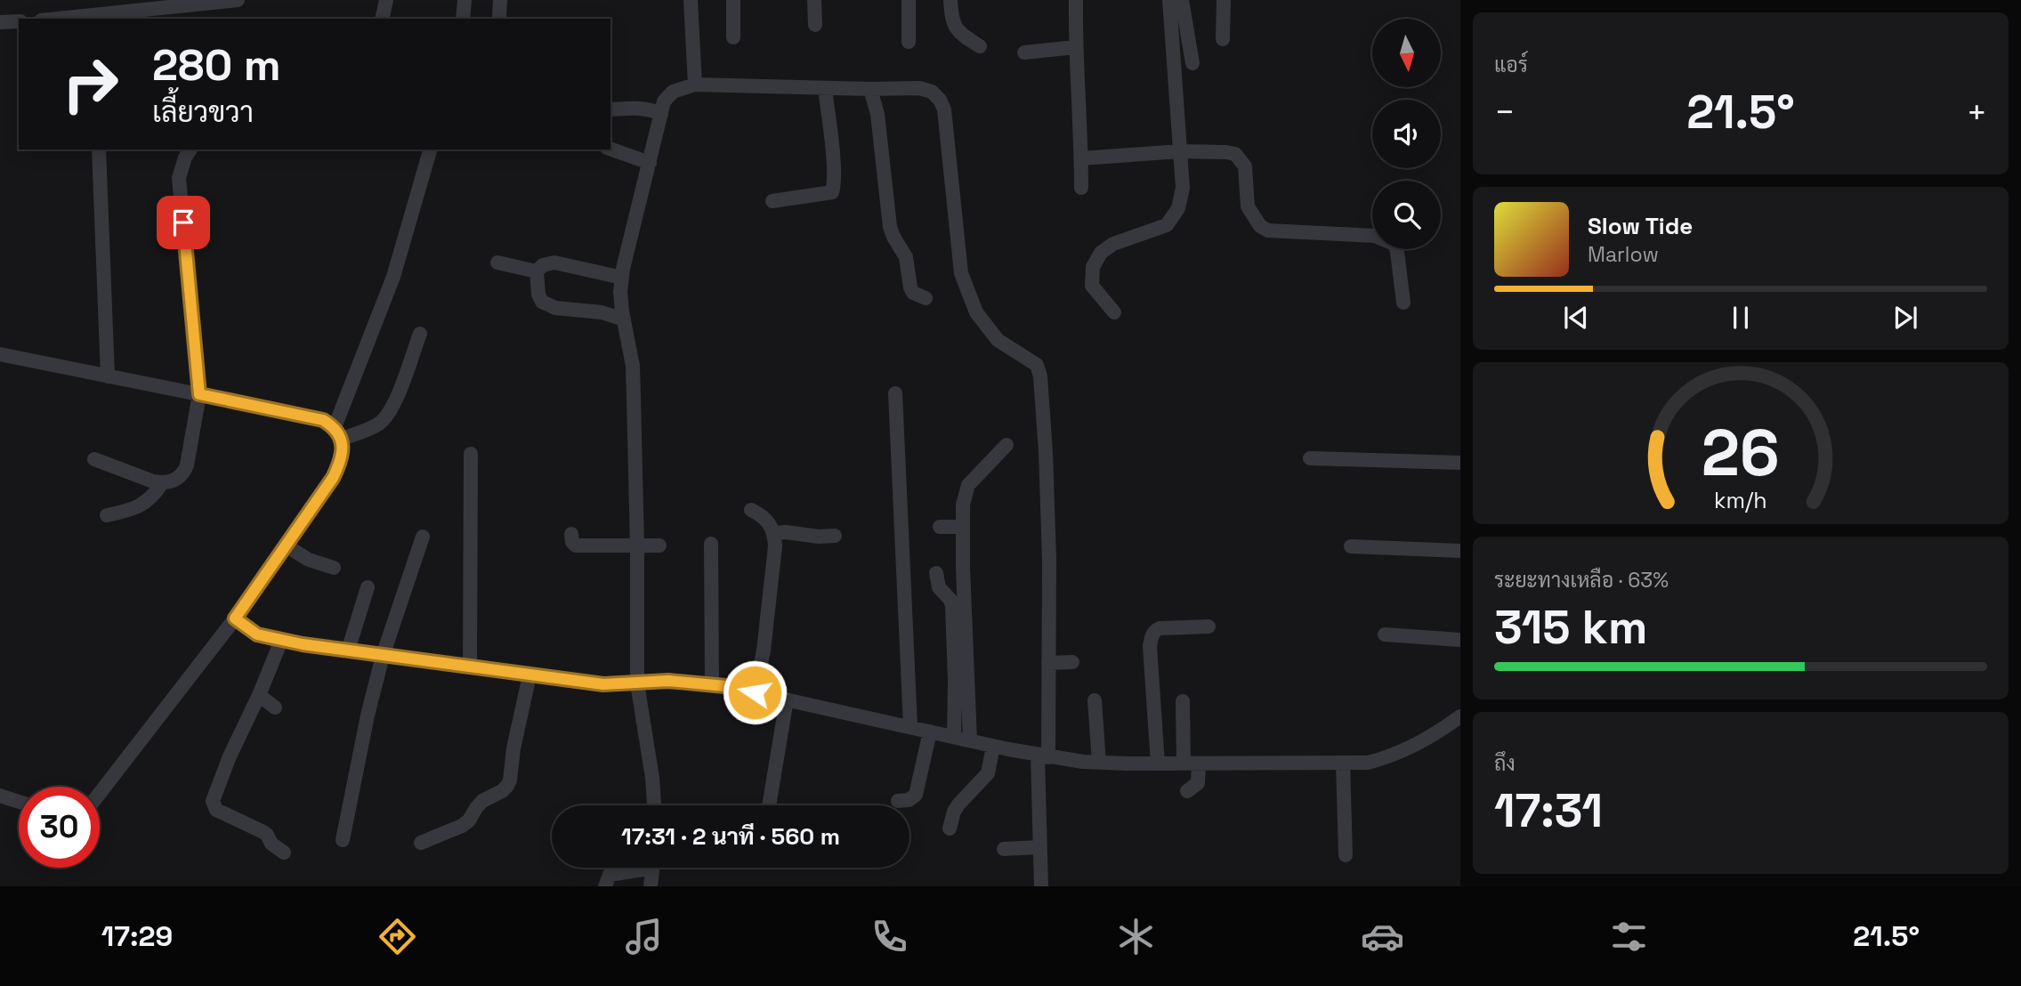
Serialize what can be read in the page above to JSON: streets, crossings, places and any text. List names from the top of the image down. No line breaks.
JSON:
{"north":"bottom","page":{"tile":["แอร์",["ระยะทางเหลือ · 63%","315 km"],["ถึง","17:31"]],"turn":["280 m","เลี้ยวขวา"],"heat":["−","21.5°","+"],"song":["Slow Tide","Marlow"],"limit":"30","trip":"17:31 · 2 นาที · 560 m","tabs":["17:29","21.5°"],"gauge":["26","km/h"]}}
